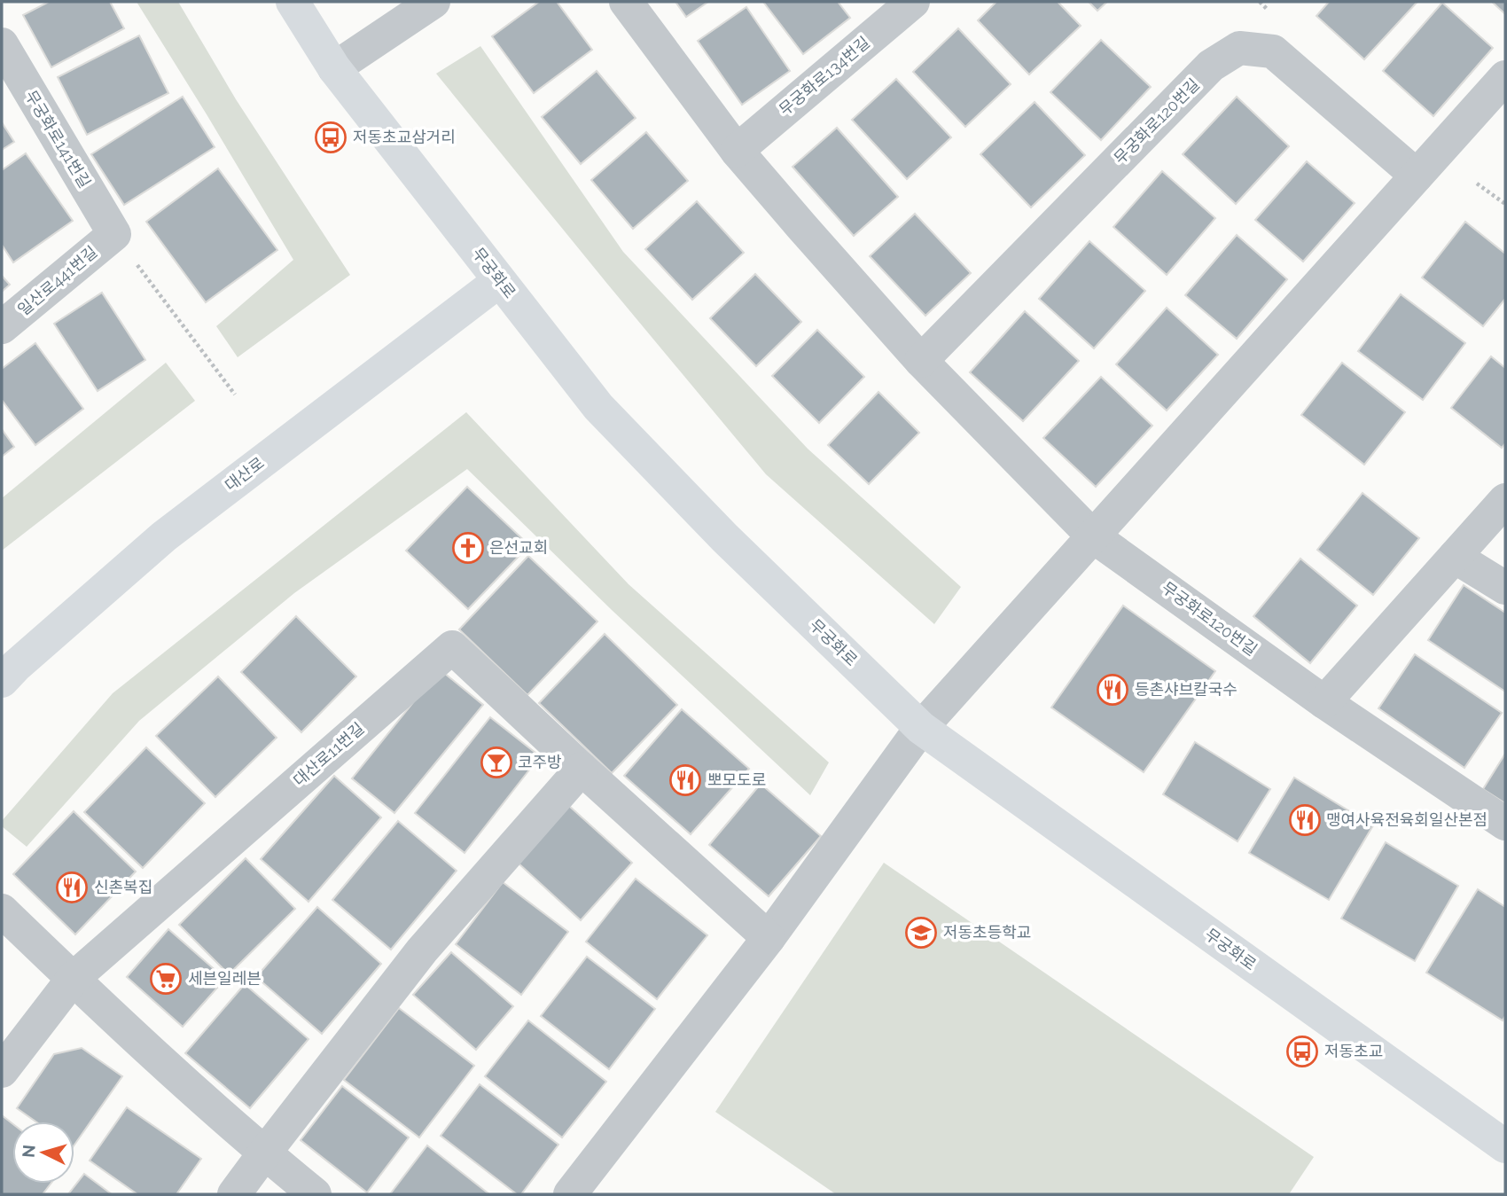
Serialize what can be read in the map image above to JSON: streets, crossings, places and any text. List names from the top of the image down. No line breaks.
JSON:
{"streets":{"main road":["무궁화로","대산로"],"street":["무궁화로134번길","무궁화로120번길","무궁화로141번길","일산로441번길","대산로11번길"]},"crossings":[["무궁화로134번길","무궁화로120번길"],["무궁화로141번길","일산로441번길"],["무궁화로","대산로"]],"places":{"bus stop":["저동초교삼거리","저동초교"],"church":["은선교회"],"restaurant":["등촌샤브칼국수","뽀모도로","맹여사육전육회일산본점","신촌복집"],"bar":["코주방"],"school or university":["저동초등학교"],"supermarket":["세븐일레븐"]},"north":"left"}
